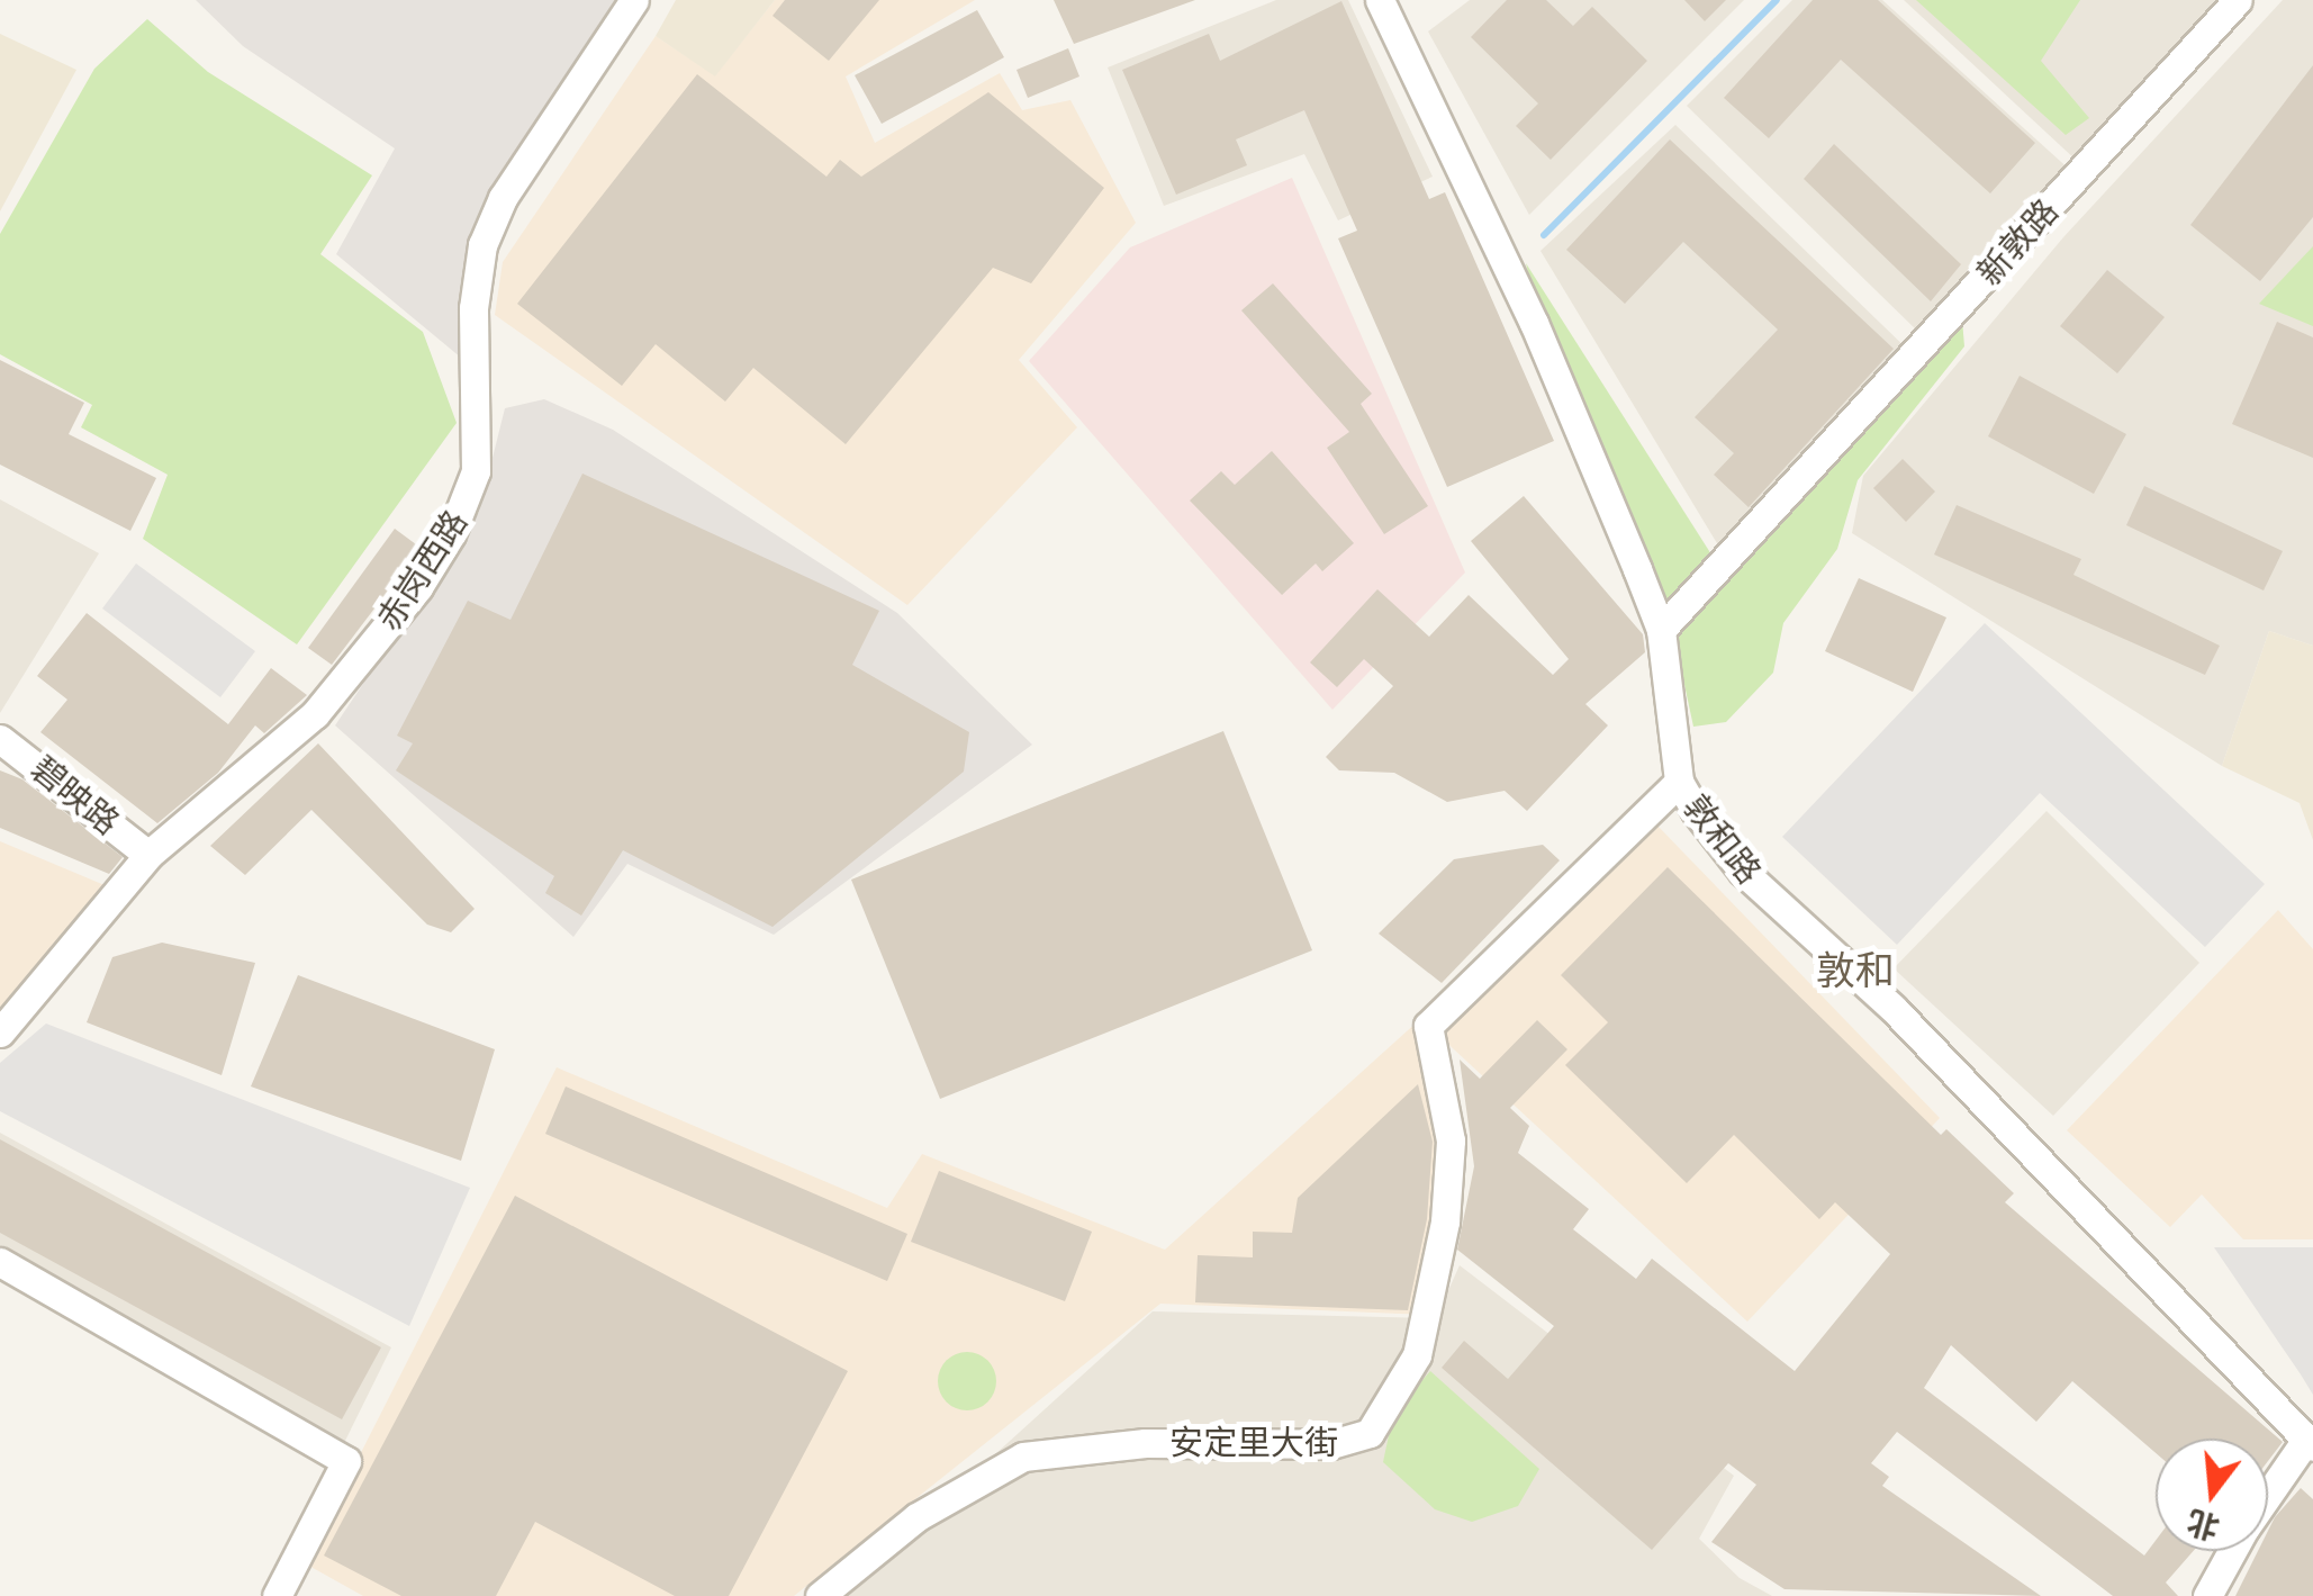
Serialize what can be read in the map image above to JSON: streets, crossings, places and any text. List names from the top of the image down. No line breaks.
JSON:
{"streets":{"street":["新敦路","赤岗西路","碧映路","敦和路","安定里大街"]},"crossings":[["新敦路","敦和路"],["赤岗西路","碧映路"],["敦和路","安定里大街"]],"districts":["敦和"],"north":"bottom"}
